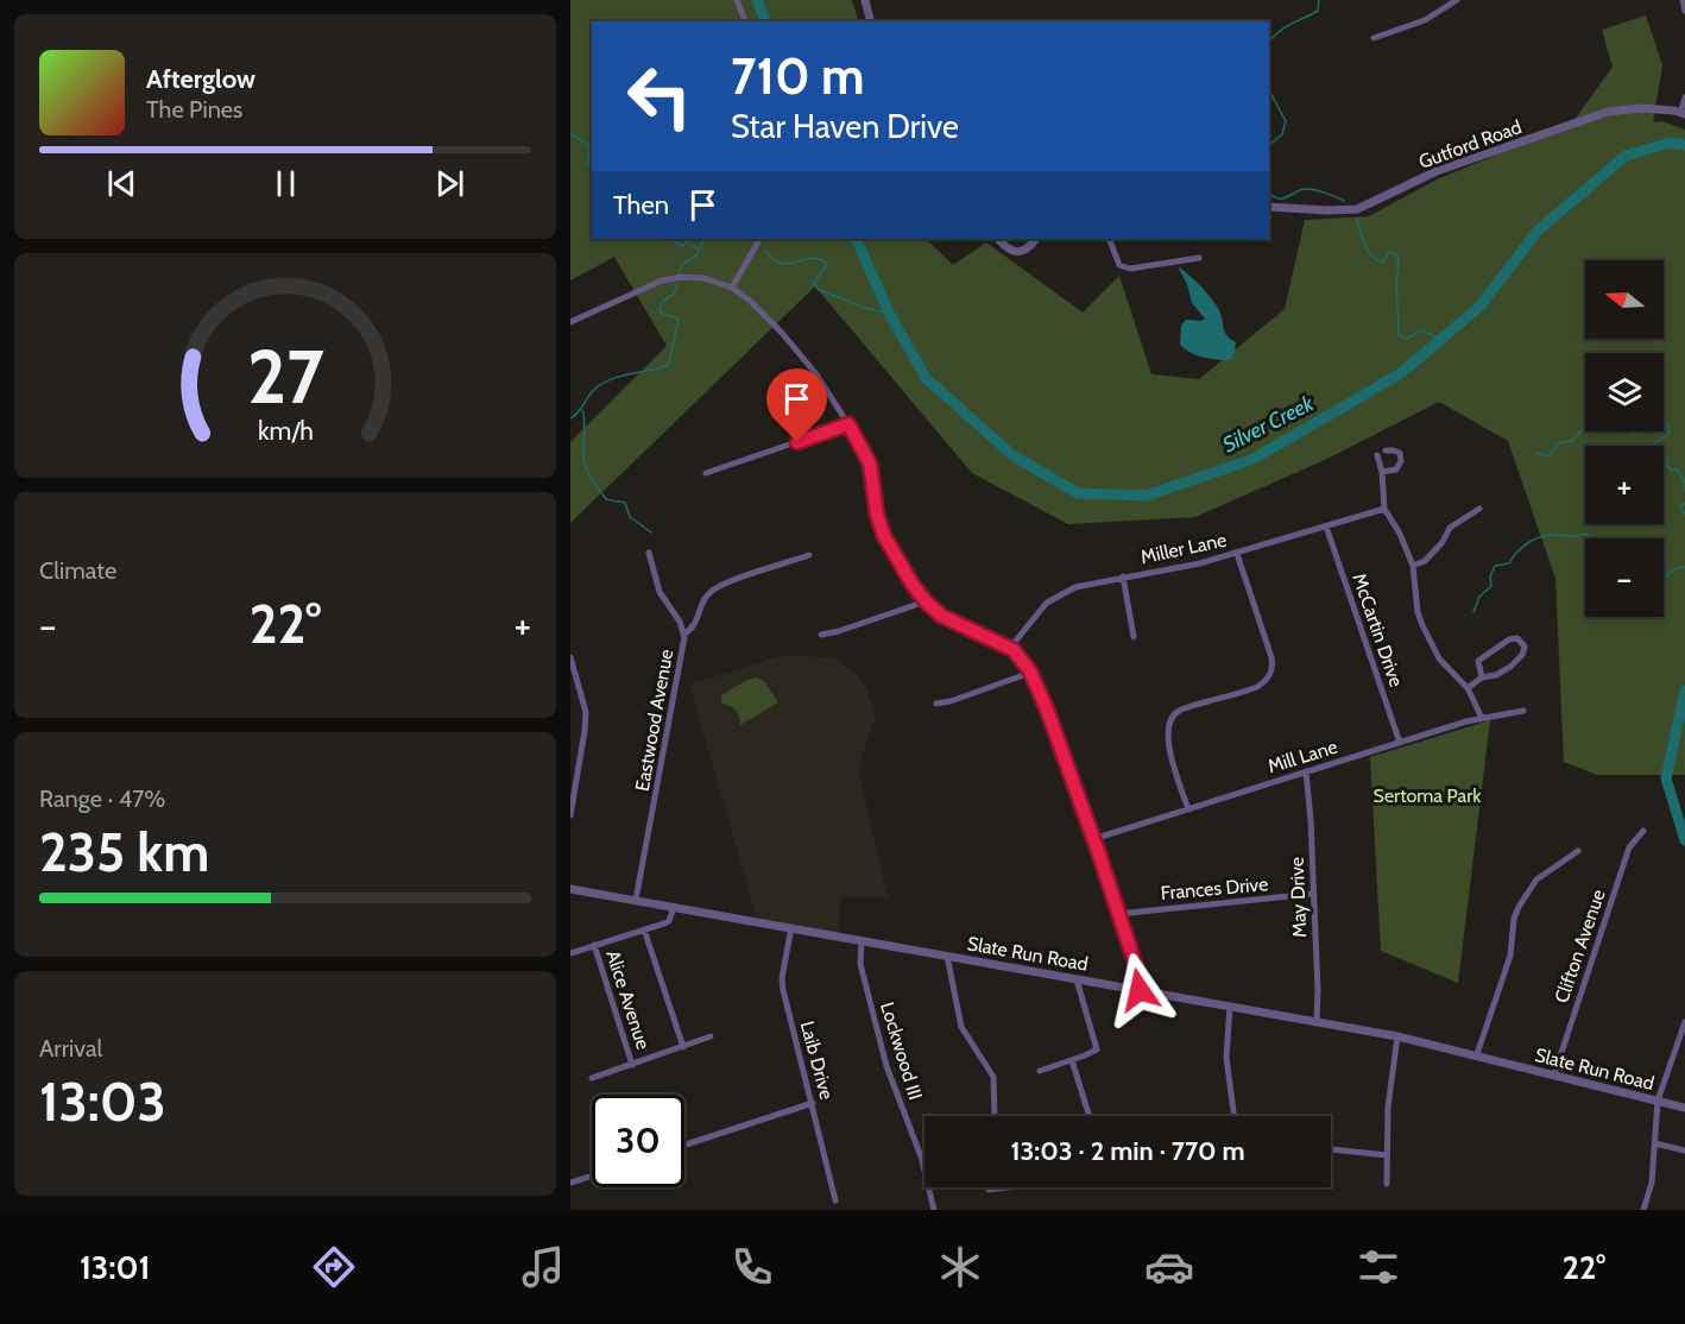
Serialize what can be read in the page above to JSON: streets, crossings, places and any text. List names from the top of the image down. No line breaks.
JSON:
{"streets":{"street":["Gutford Road","Miller Lane","McCartin Drive","Eastwood Avenue","Mill Lane","Frances Drive","May Drive","Clifton Avenue","Slate Run Road","Alice Avenue","Lockwood III","Laib Drive"]},"crossings":[["Miller Lane","McCartin Drive"],["McCartin Drive","Mill Lane"],["Eastwood Avenue","Slate Run Road"],["Mill Lane","May Drive"],["Frances Drive","May Drive"],["May Drive","Slate Run Road"],["Clifton Avenue","Slate Run Road"],["Slate Run Road","Lockwood III"],["Slate Run Road","Laib Drive"]],"water":["Silver Creek"],"parks":["Sertoma Park"],"north":"left","page":{"turn":["710 m","Star Haven Drive"],"song":["Afterglow","The Pines"],"then":"Then","map_buttons":["+","−"],"tile":["Climate",["Range · 47%","235 km"],["Arrival","13:03"]],"heat":["−","22°","+"],"limit":"30","trip":"13:03 · 2 min · 770 m","tabs":["13:01","22°"],"gauge":["27","km/h"]}}
